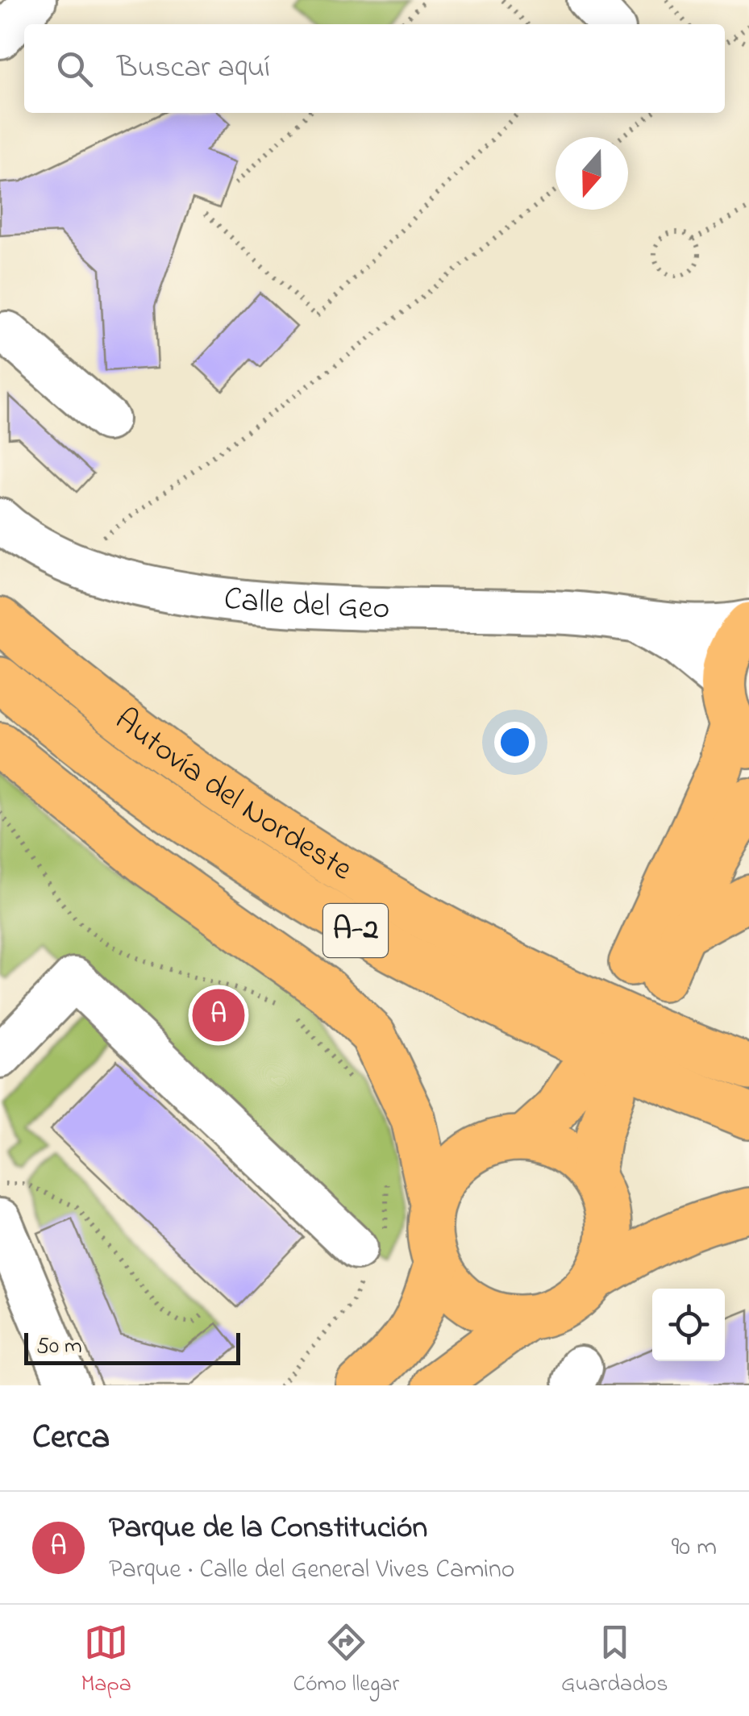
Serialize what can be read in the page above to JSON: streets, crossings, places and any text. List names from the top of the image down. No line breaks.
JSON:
{"streets":{"main road":["Autovía del Nordeste","A-2"],"street":["Calle del Geo"]},"scale_bar":"50 m","north":"bottom","page":{"search":"Buscar aquí","pins":"A","scale":"50 m","heading":"Cerca","list":[{"mark":"A","name":"Parque de la Constitución","note":"Parque · Calle del General Vives Camino","value":"90 m"}],"nav":["Mapa","Cómo llegar","Guardados"]}}
